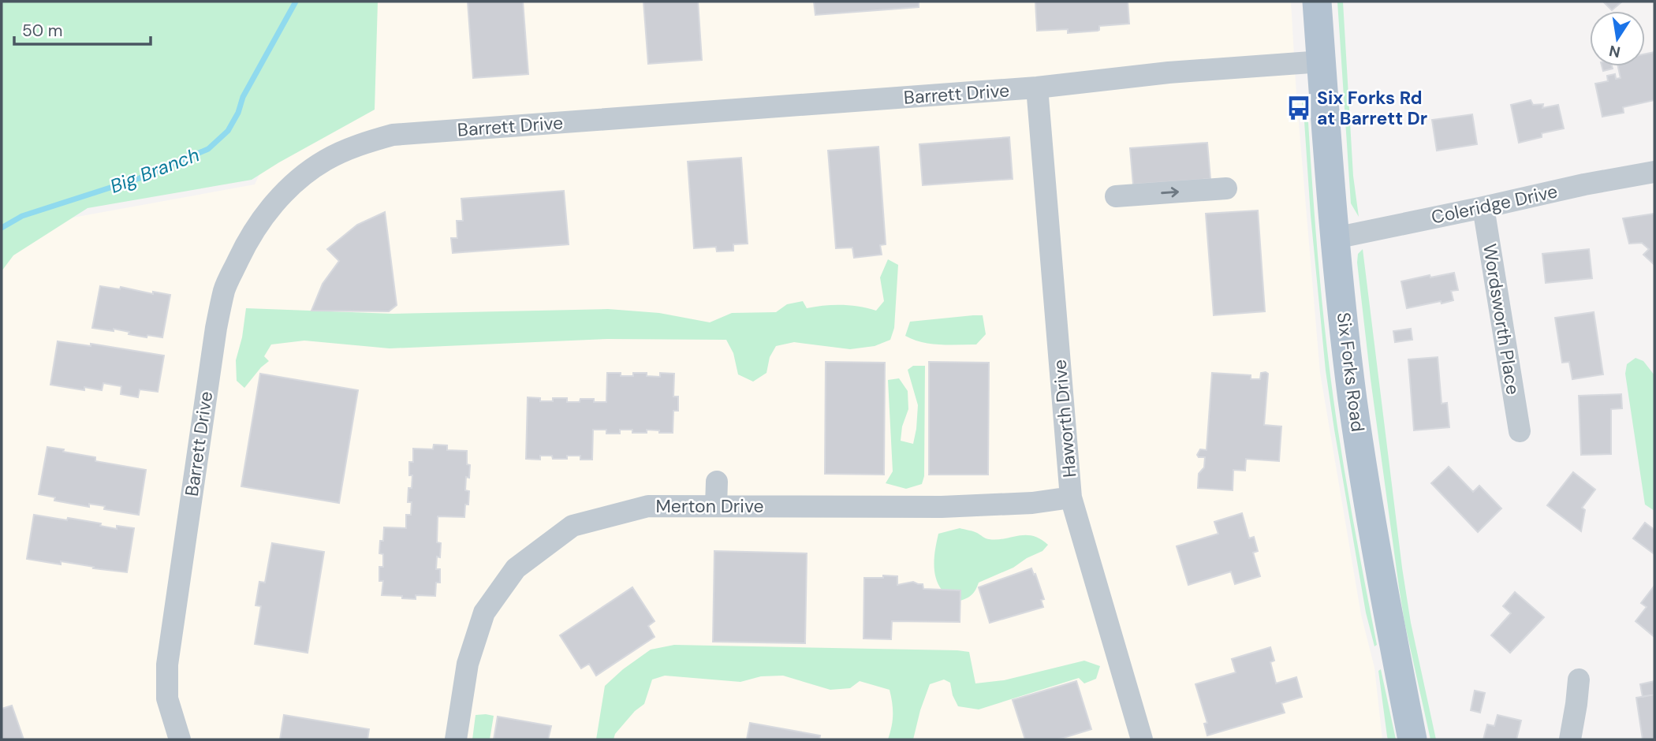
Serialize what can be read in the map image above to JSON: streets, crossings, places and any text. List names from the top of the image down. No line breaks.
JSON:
{"streets":{"main road":["Six Forks Road"],"street":["Barrett Drive","Coleridge Drive","Wordsworth Place","Haworth Drive","Merton Drive"]},"crossings":[["Barrett Drive","Six Forks Road"],["Barrett Drive","Haworth Drive"],["Coleridge Drive","Wordsworth Place"],["Coleridge Drive","Six Forks Road"],["Haworth Drive","Merton Drive"]],"water":["Big Branch"],"places":{"bus stop":["Six Forks Rd at Barrett Dr"]},"scale_bar":"50 m","north":"bottom"}
